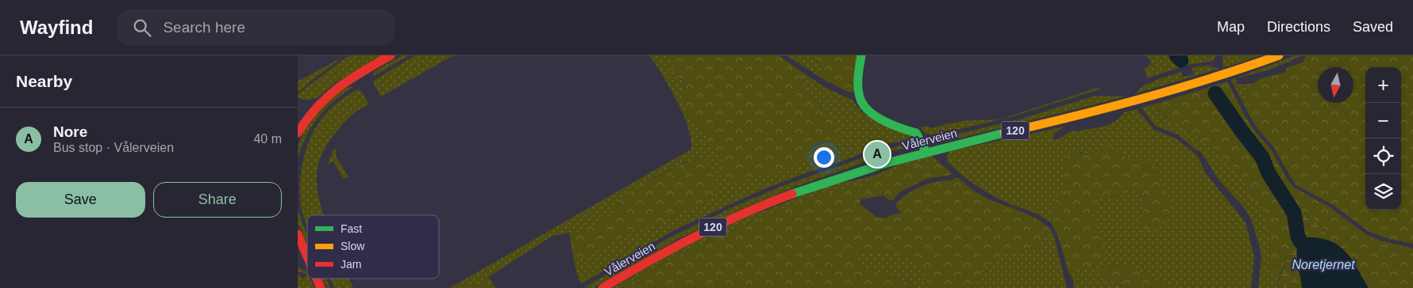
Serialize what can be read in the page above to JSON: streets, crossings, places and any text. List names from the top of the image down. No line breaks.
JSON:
{"streets":{"main road":["120","Vålerveien"]},"water":["Noretjernet"],"legend":["Fast","Slow","Jam"],"north":"bottom","page":{"header":"Wayfind","search":"Search here","nav":["Map","Directions","Saved"],"heading":"Nearby","map_buttons":["+","−"],"list":[{"mark":"A","name":"Nore","note":"Bus stop · Vålerveien","value":"40 m"}],"pins":"A","buttons":["Save","Share"]}}
